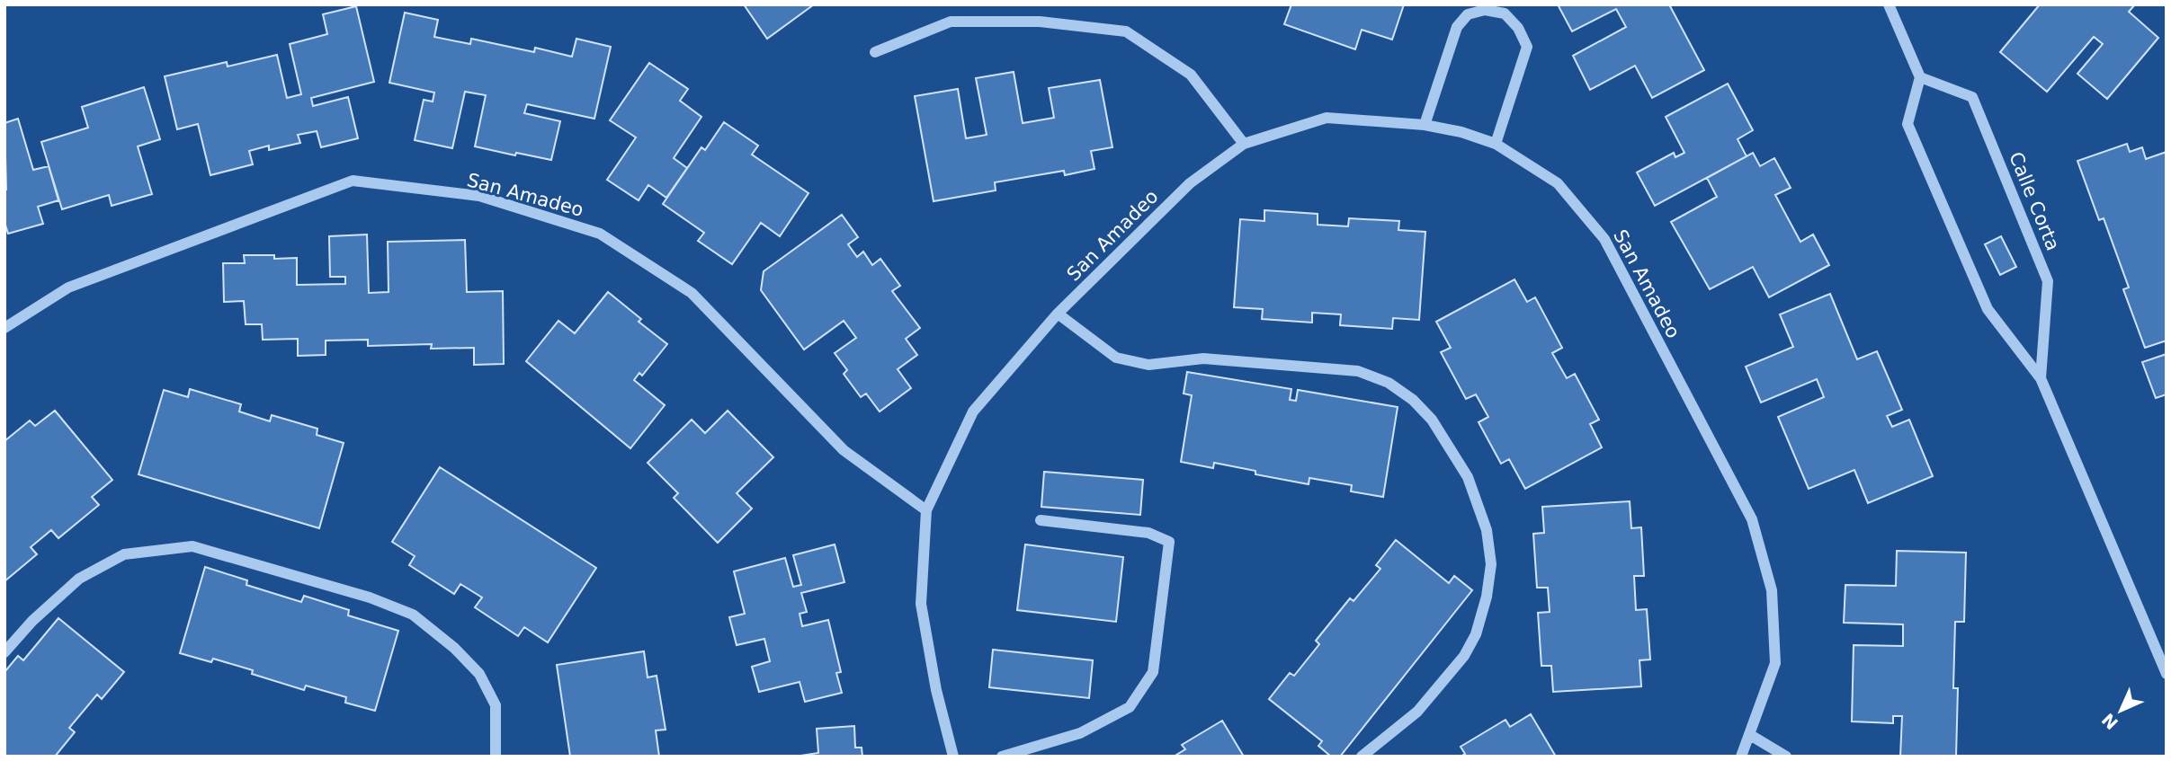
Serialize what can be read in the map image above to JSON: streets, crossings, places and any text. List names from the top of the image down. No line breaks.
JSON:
{"streets":{"street":["San Amadeo","Calle Corta"]},"north":"bottom left"}
